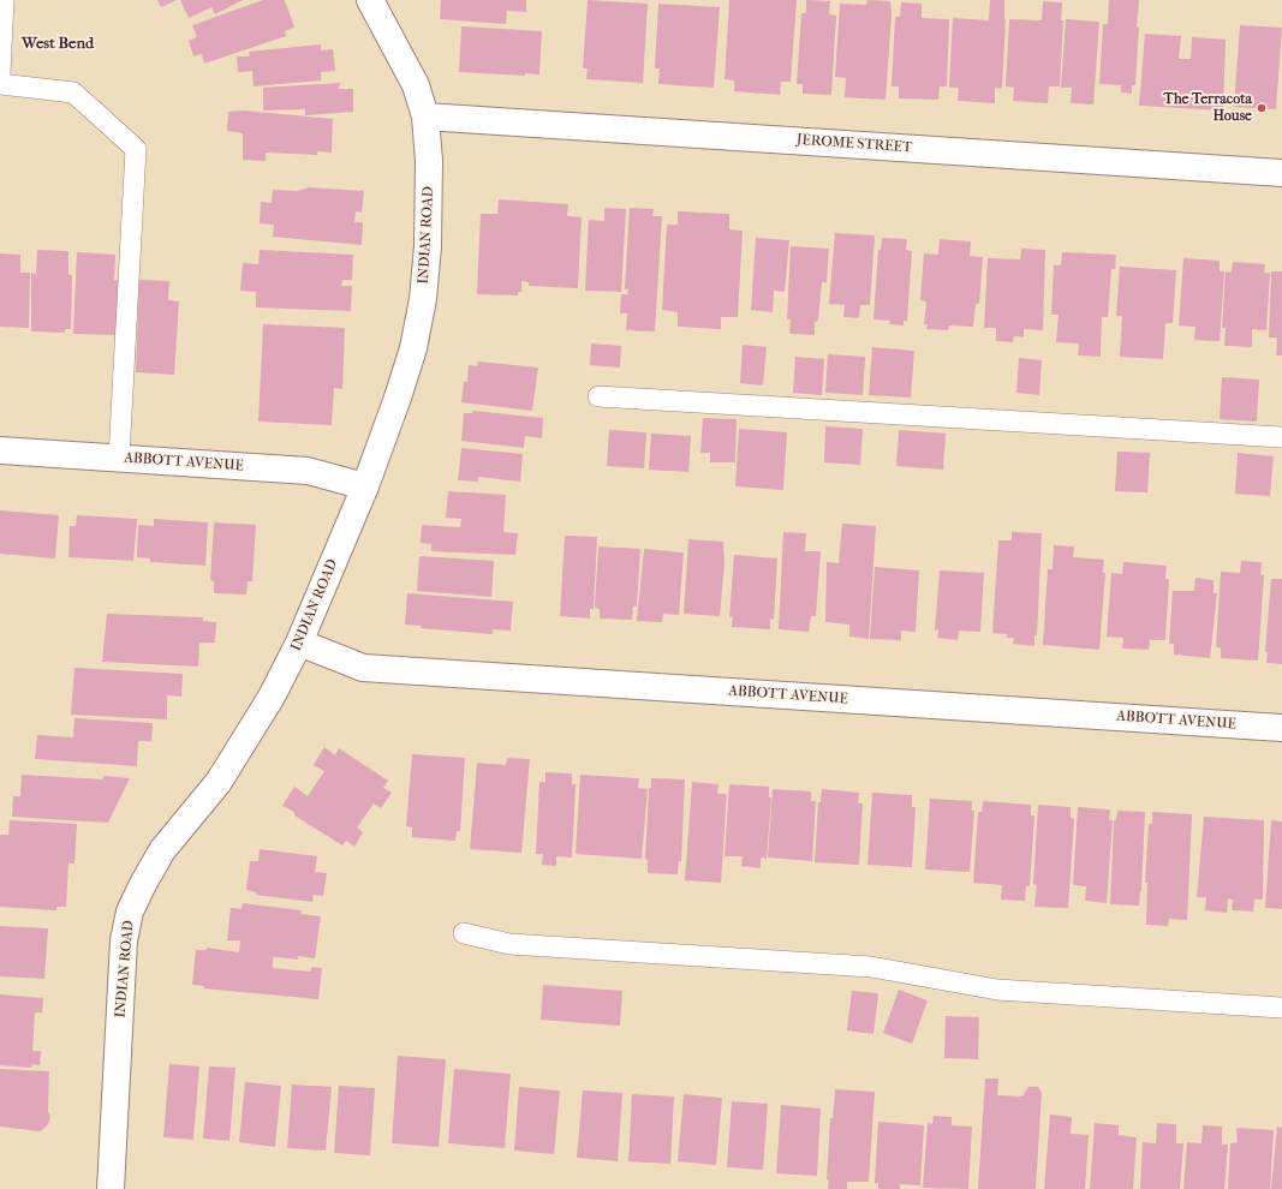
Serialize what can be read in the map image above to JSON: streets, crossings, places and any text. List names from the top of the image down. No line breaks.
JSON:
{"streets":{"street":["JEROME STREET","INDIAN ROAD","ABBOTT AVENUE"]},"crossings":[["JEROME STREET","INDIAN ROAD"],["INDIAN ROAD","ABBOTT AVENUE"]],"districts":["West Bend"],"places":["The Terracota House"]}
